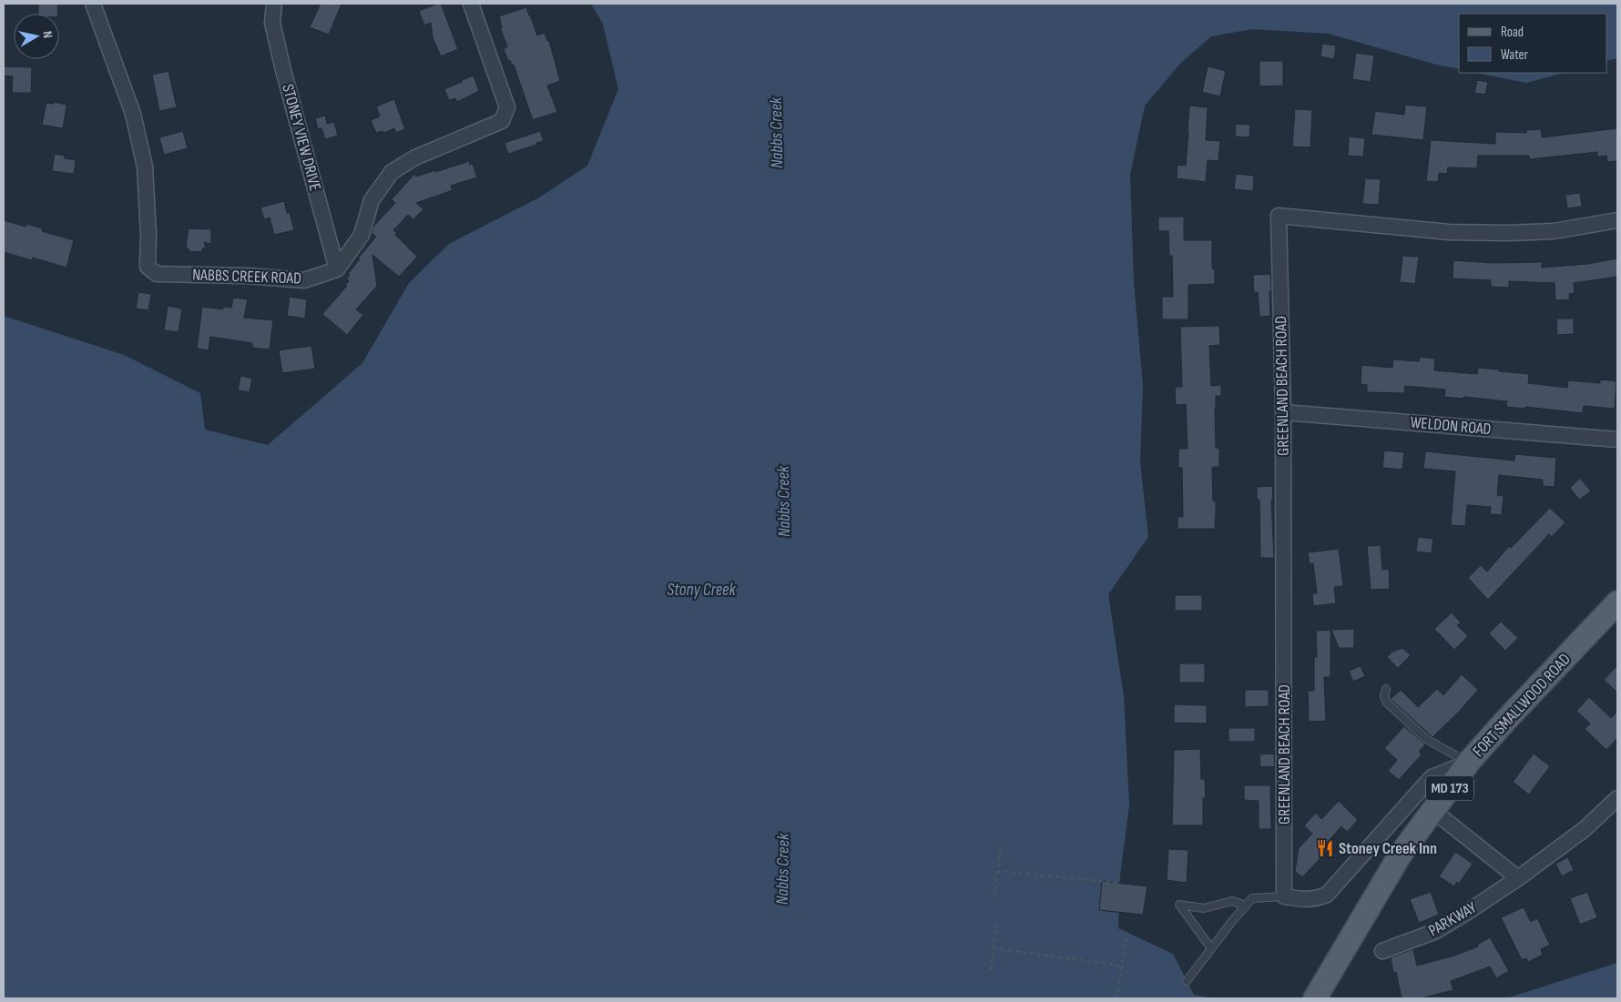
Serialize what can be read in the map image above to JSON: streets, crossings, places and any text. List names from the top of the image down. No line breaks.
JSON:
{"streets":{"main road":["FORT SMALLWOOD ROAD","MD 173"],"street":["STONEY VIEW DRIVE","NABBS CREEK ROAD","GREENLAND BEACH ROAD","WELDON ROAD","PARKWAY"]},"crossings":[["STONEY VIEW DRIVE","NABBS CREEK ROAD"],["GREENLAND BEACH ROAD","WELDON ROAD"]],"water":["Nabbs Creek","Stony Creek"],"places":{"restaurant":["Stoney Creek Inn"]},"legend":["Road","Water"],"north":"right"}
